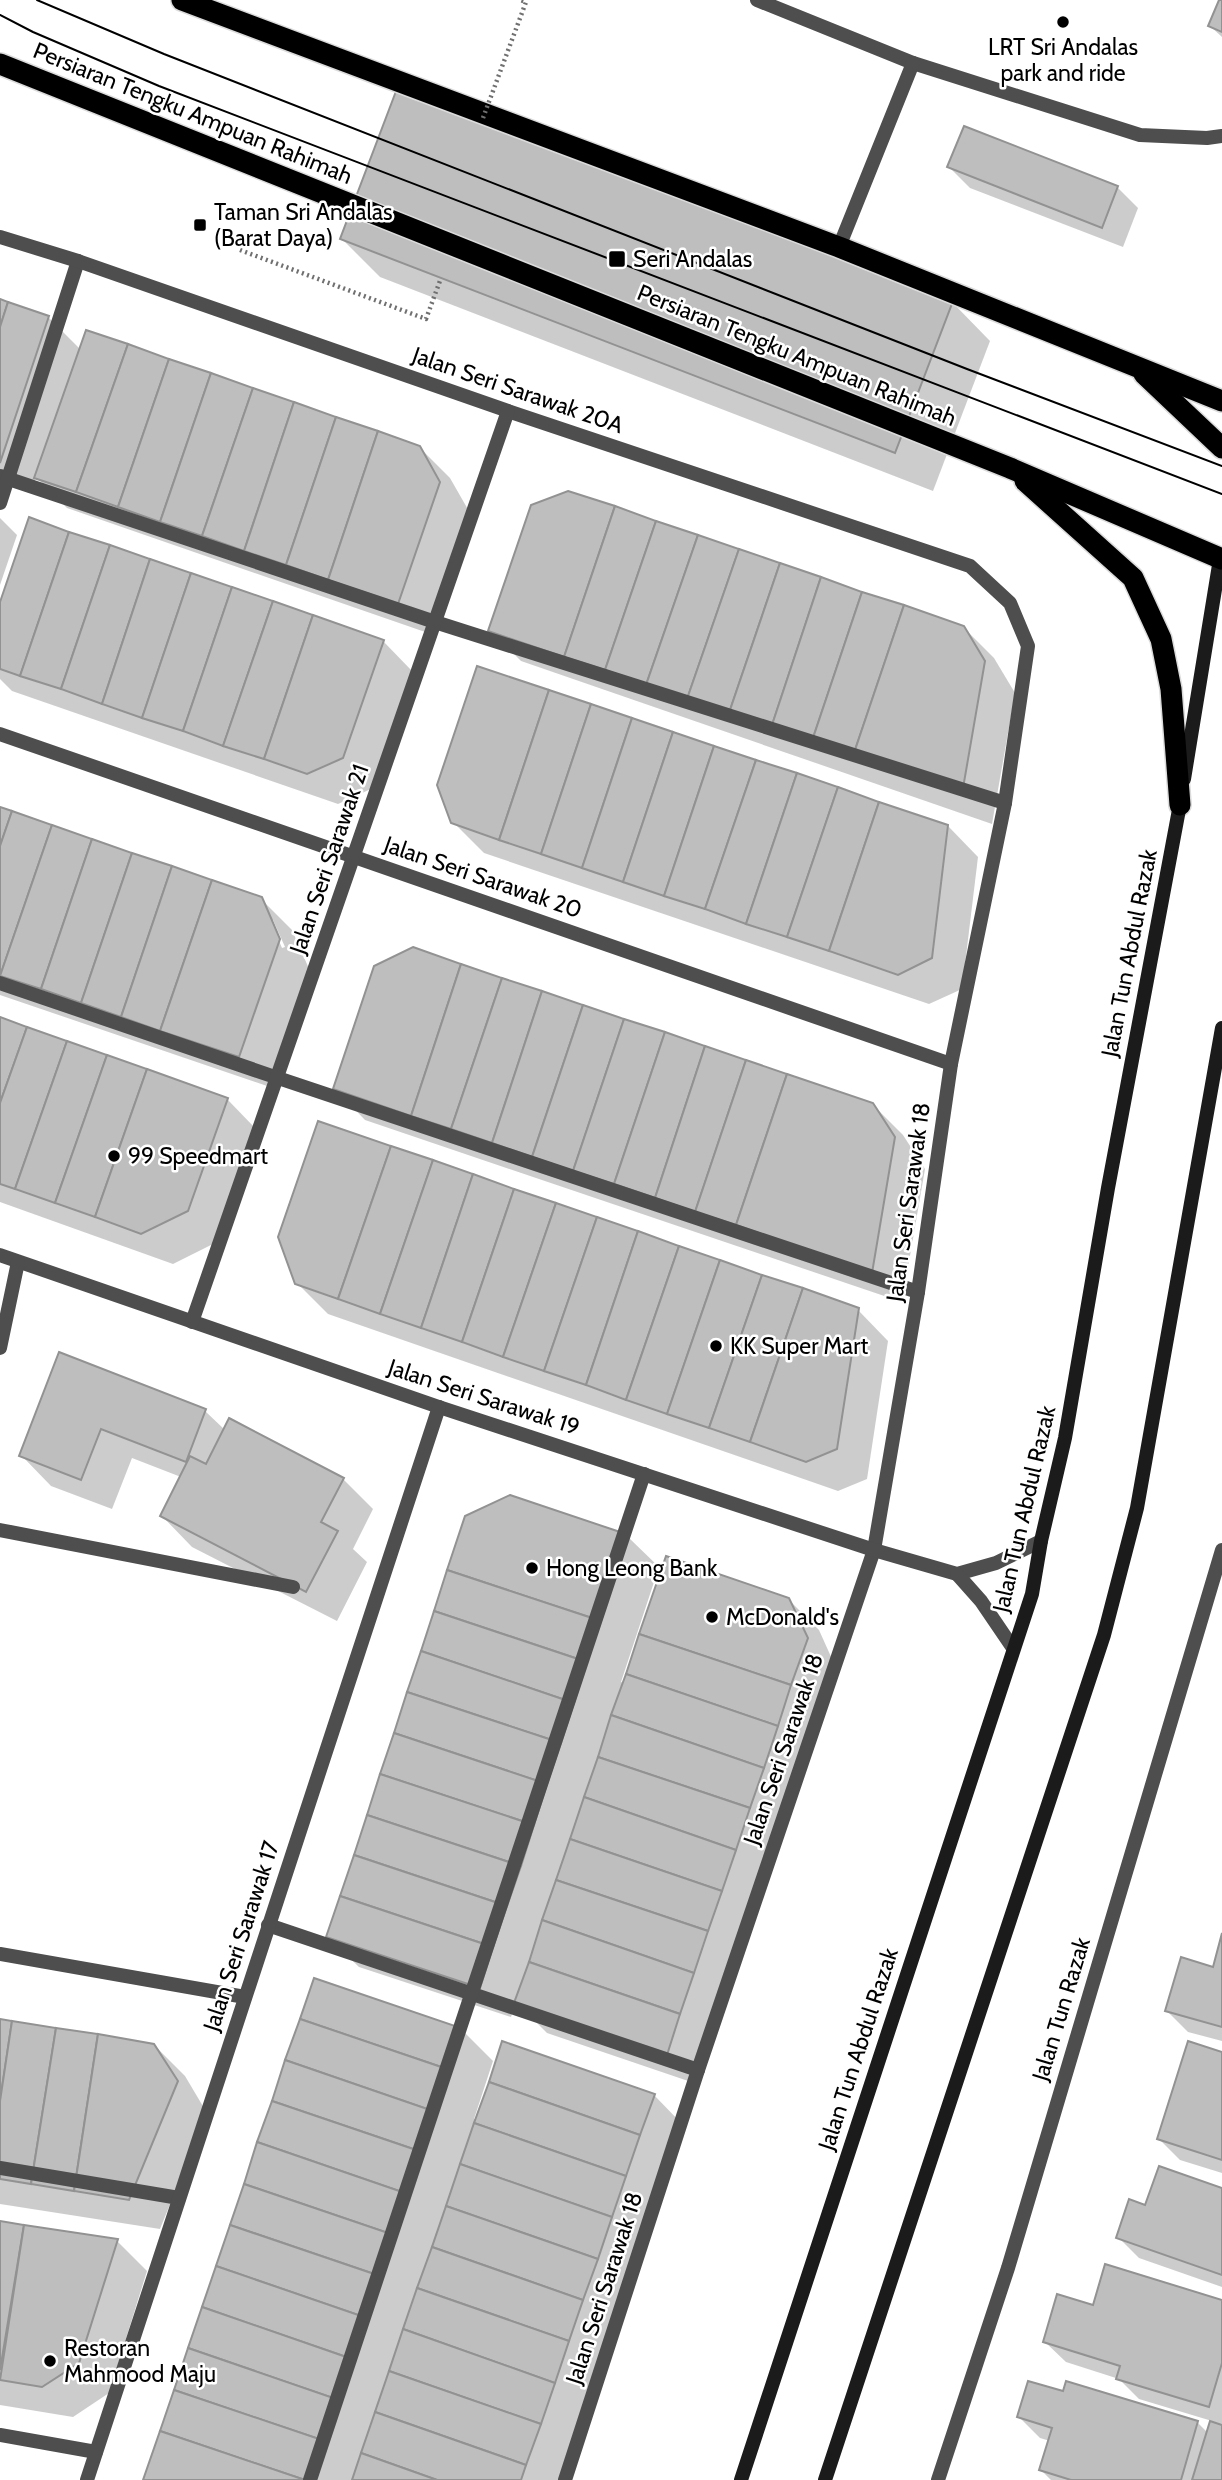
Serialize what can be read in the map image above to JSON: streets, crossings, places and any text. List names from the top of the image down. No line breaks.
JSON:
{"streets":{"highway":["Persiaran Tengku Ampuan Rahimah"],"main road":["Jalan Tun Abdul Razak"],"street":["Jalan Seri Sarawak 20A","Jalan Seri Sarawak 21","Jalan Seri Sarawak 20","Jalan Seri Sarawak 18","Jalan Seri Sarawak 19","Jalan Seri Sarawak 17","Jalan Tun Razak"]},"crossings":[["Persiaran Tengku Ampuan Rahimah","Jalan Tun Abdul Razak"],["Jalan Seri Sarawak 20A","Jalan Seri Sarawak 21"],["Jalan Seri Sarawak 20A","Jalan Seri Sarawak 18"],["Jalan Seri Sarawak 21","Jalan Seri Sarawak 20"],["Jalan Seri Sarawak 21","Jalan Seri Sarawak 19"],["Jalan Seri Sarawak 20","Jalan Seri Sarawak 18"],["Jalan Seri Sarawak 18","Jalan Seri Sarawak 19"],["Jalan Seri Sarawak 19","Jalan Seri Sarawak 17"]],"places":{"other":["LRT Sri Andalas park and ride","99 Speedmart","KK Super Mart","Hong Leong Bank","McDonald's","Restoran Mahmood Maju"],"transit":["Taman Sri Andalas (Barat Daya)","Seri Andalas"]}}
